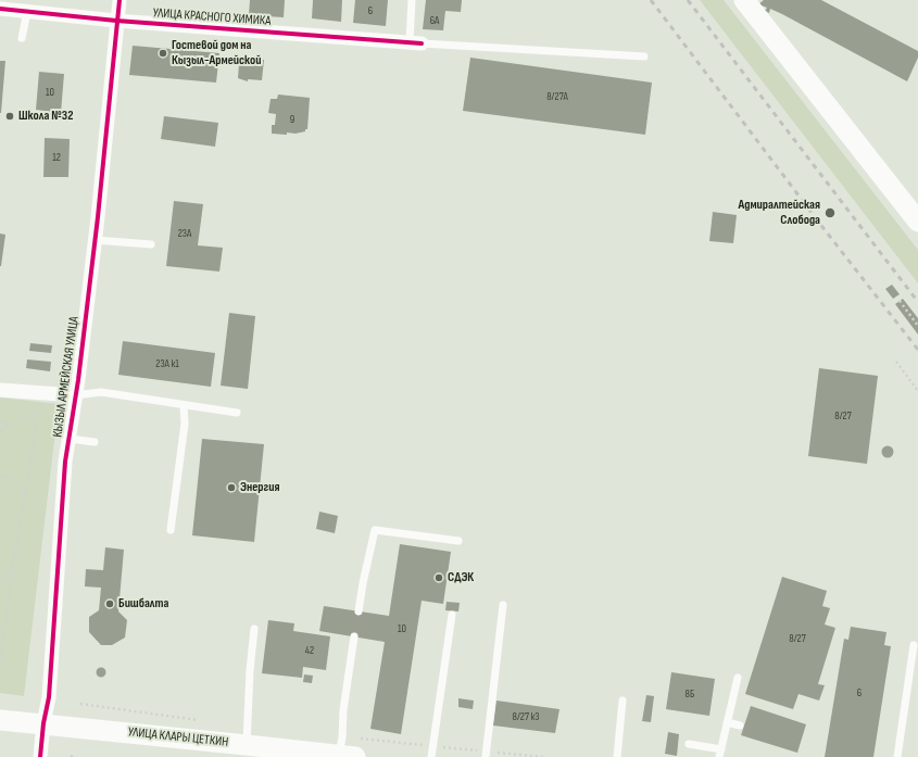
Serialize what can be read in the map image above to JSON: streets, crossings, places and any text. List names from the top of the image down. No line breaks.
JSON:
{"streets":{"main road":["УЛИЦА КЛАРЫ ЦЕТКИН"],"street":["УЛИЦА КРАСНОГО ХИМИКА","КЫЗЫЛ АРМЕЙСКАЯ УЛИЦА"]},"crossings":[["УЛИЦА КРАСНОГО ХИМИКА","КЫЗЫЛ АРМЕЙСКАЯ УЛИЦА"],["КЫЗЫЛ АРМЕЙСКАЯ УЛИЦА","УЛИЦА КЛАРЫ ЦЕТКИН"]],"places":["Гостевой дом на Кызыл-Армейской","Школа №32","Адмиралтейская Слобода","Энергия","СДЭК","Бишбалта"],"house_numbers":["6","6А","10","8/27А","9","12","23А","23А к1","8/27","10","8/27","42","6","8Б","8/27 к3"]}
